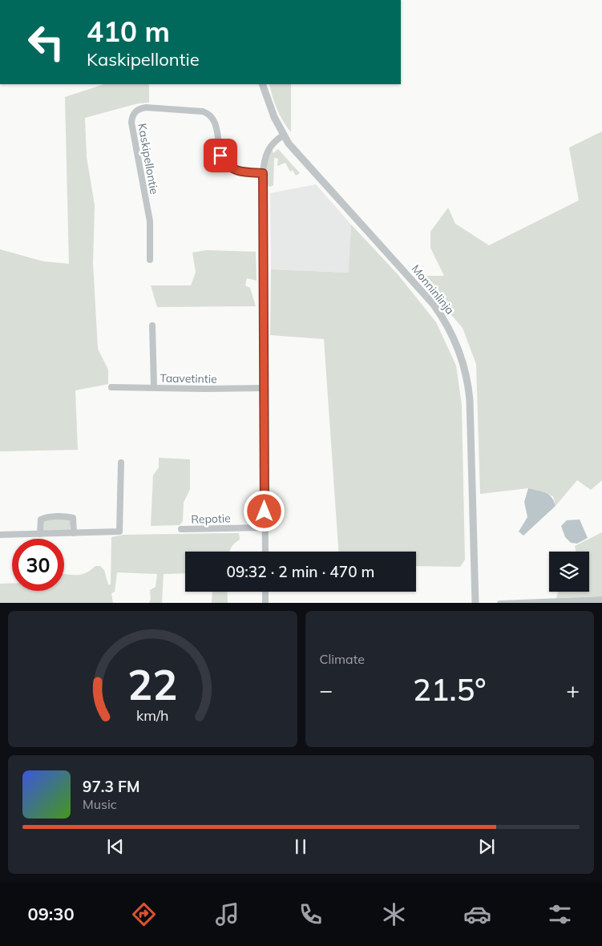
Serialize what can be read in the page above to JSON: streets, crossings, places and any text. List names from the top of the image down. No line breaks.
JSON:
{"streets":{"street":["Kaskipellontie","Monninlinja","Taavetintie","Repotie"]},"page":{"turn":["410 m","Kaskipellontie"],"limit":"30","trip":"09:32 · 2 min · 470 m","tile":"Climate","heat":["−","21.5°","+"],"song":["97.3 FM","Music"],"tabs":"09:30","gauge":["22","km/h"]}}
